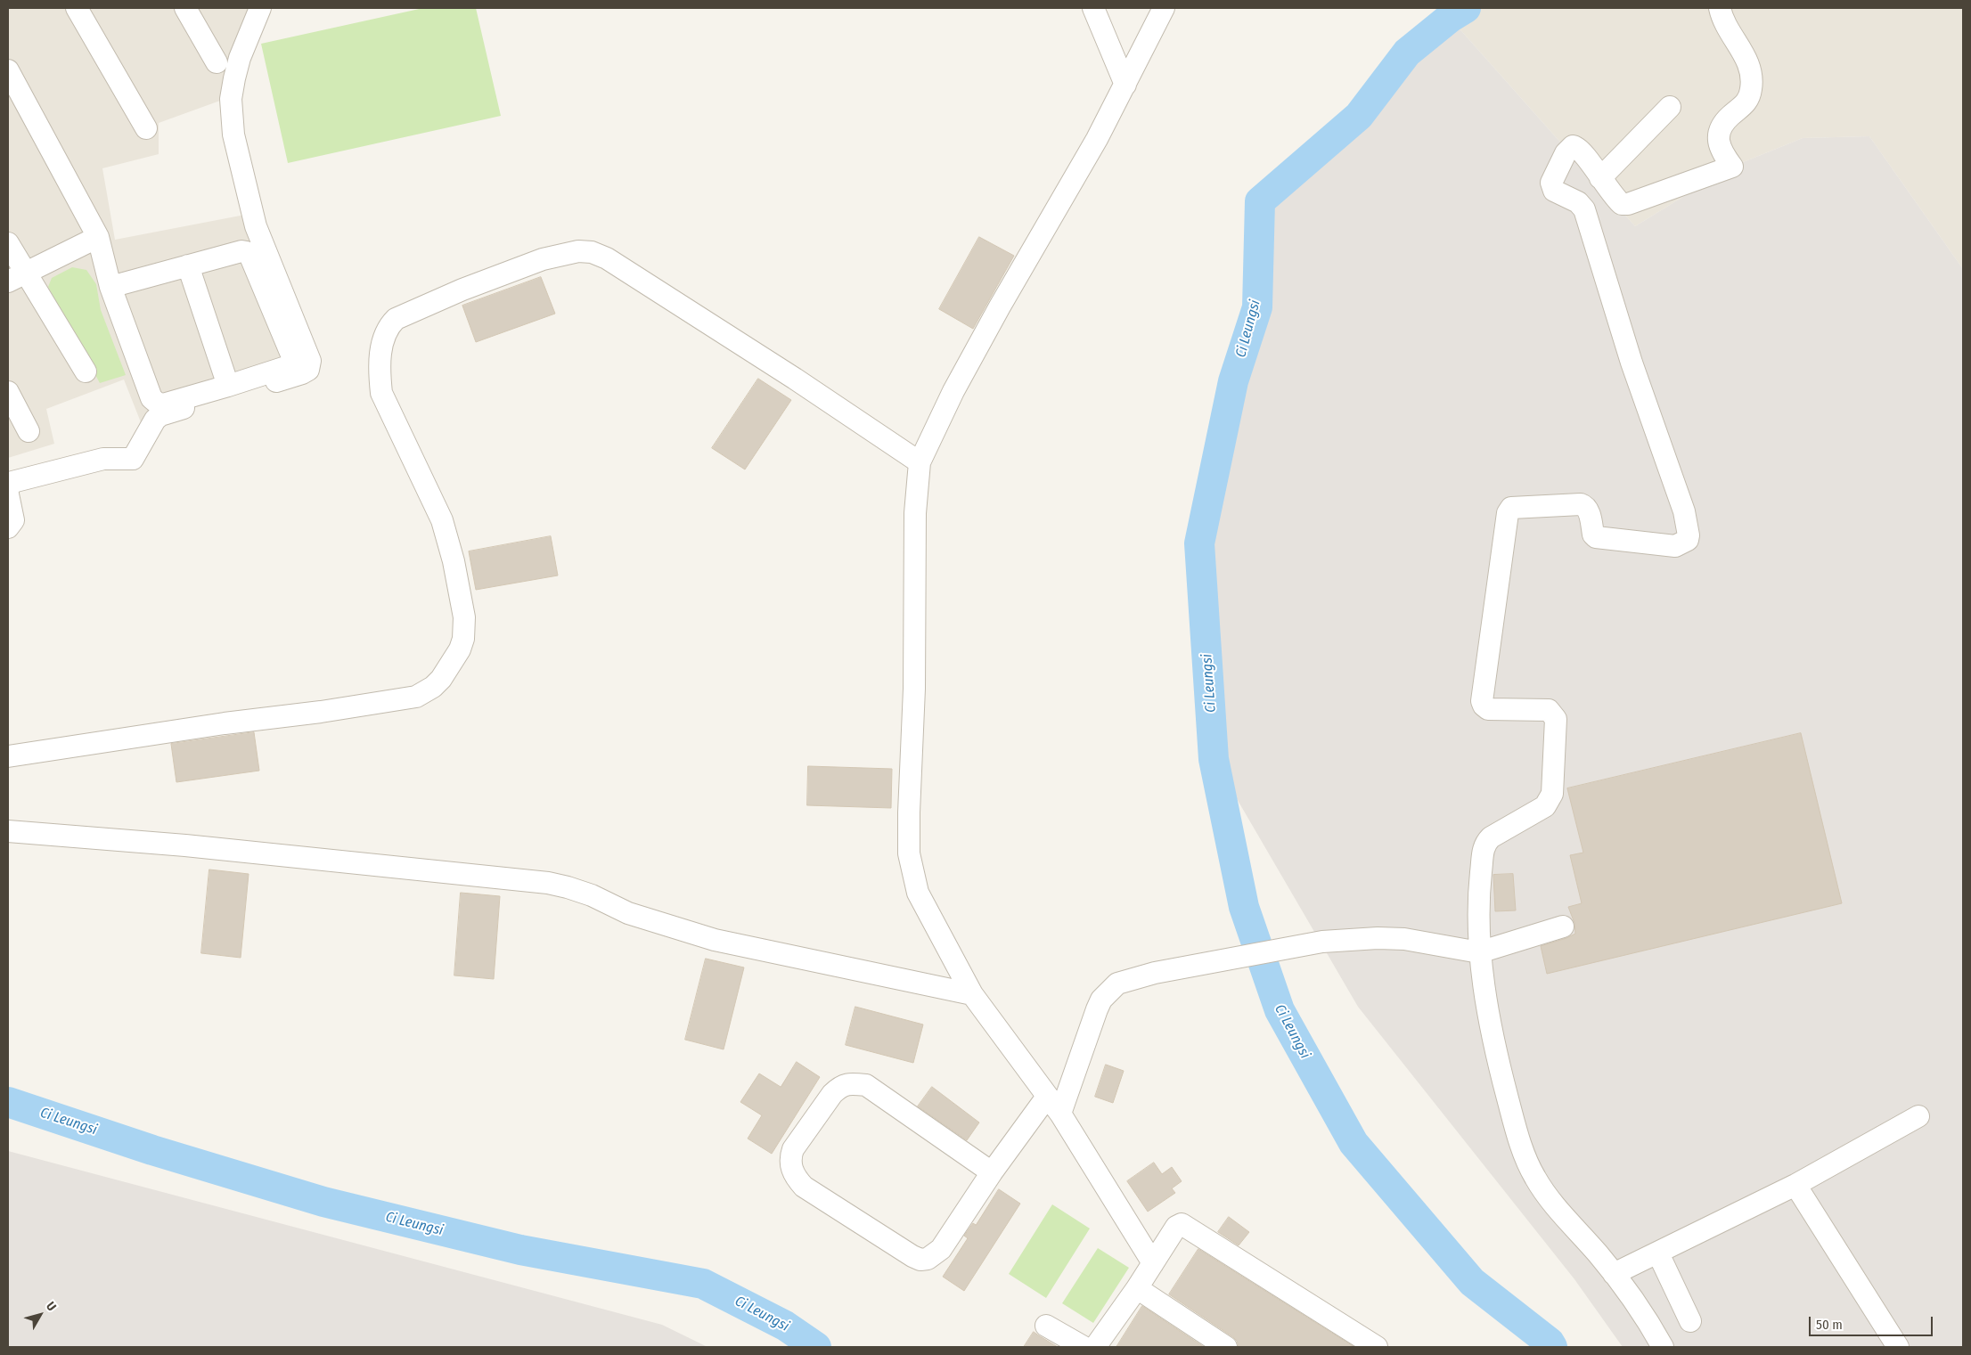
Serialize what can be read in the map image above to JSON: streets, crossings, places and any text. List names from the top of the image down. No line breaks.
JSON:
{"water":["Ci Leungsi"],"scale_bar":"50 m","north":"top right"}
